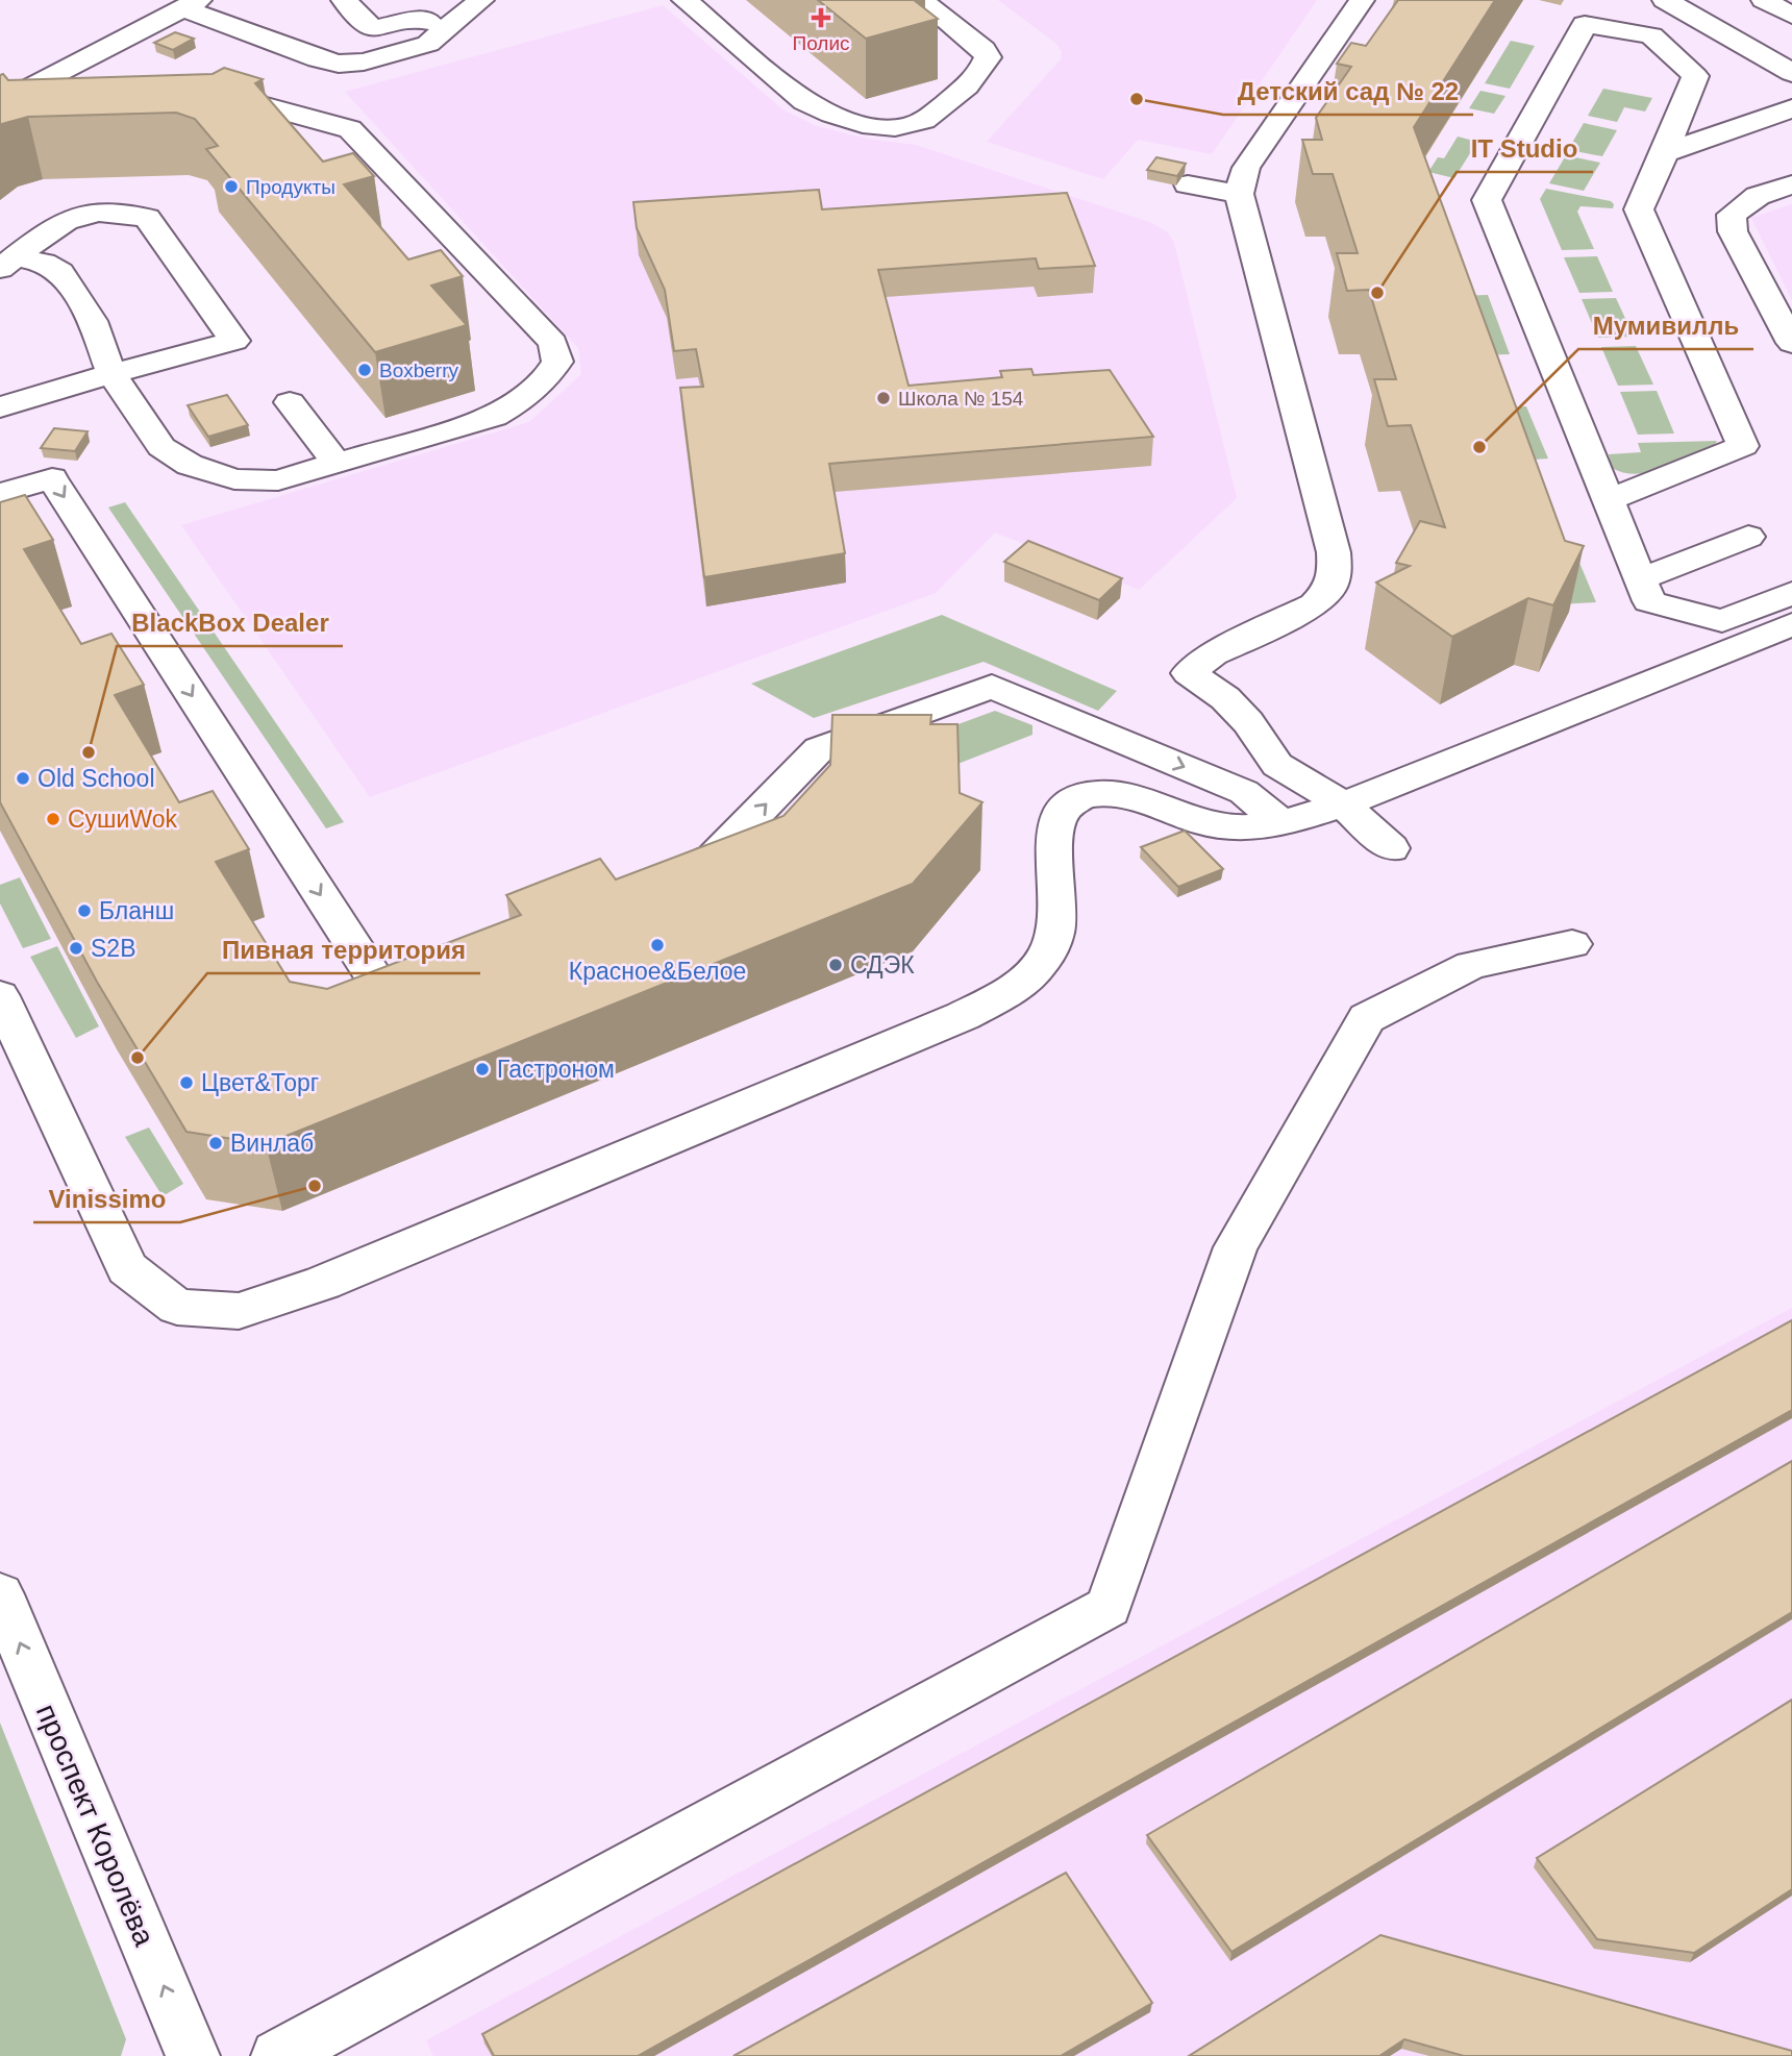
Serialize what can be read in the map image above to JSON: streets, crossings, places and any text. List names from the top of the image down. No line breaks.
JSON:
{"streets":{"street":["проспект Королёва"]},"one_way":["проспект Королёва"],"places":{"health":["Полис"],"other":["Детский сад № 22","Продукты","IT Studio","Boxberry","Школа № 154","Мумивилль","BlackBox Dealer","Old School","СушиWok","Бланш","Красное&Белое","S2B","СДЭК","Пивная территория","Гастроном","Цвет&Торг","Винлаб","Vinissimo"]}}
